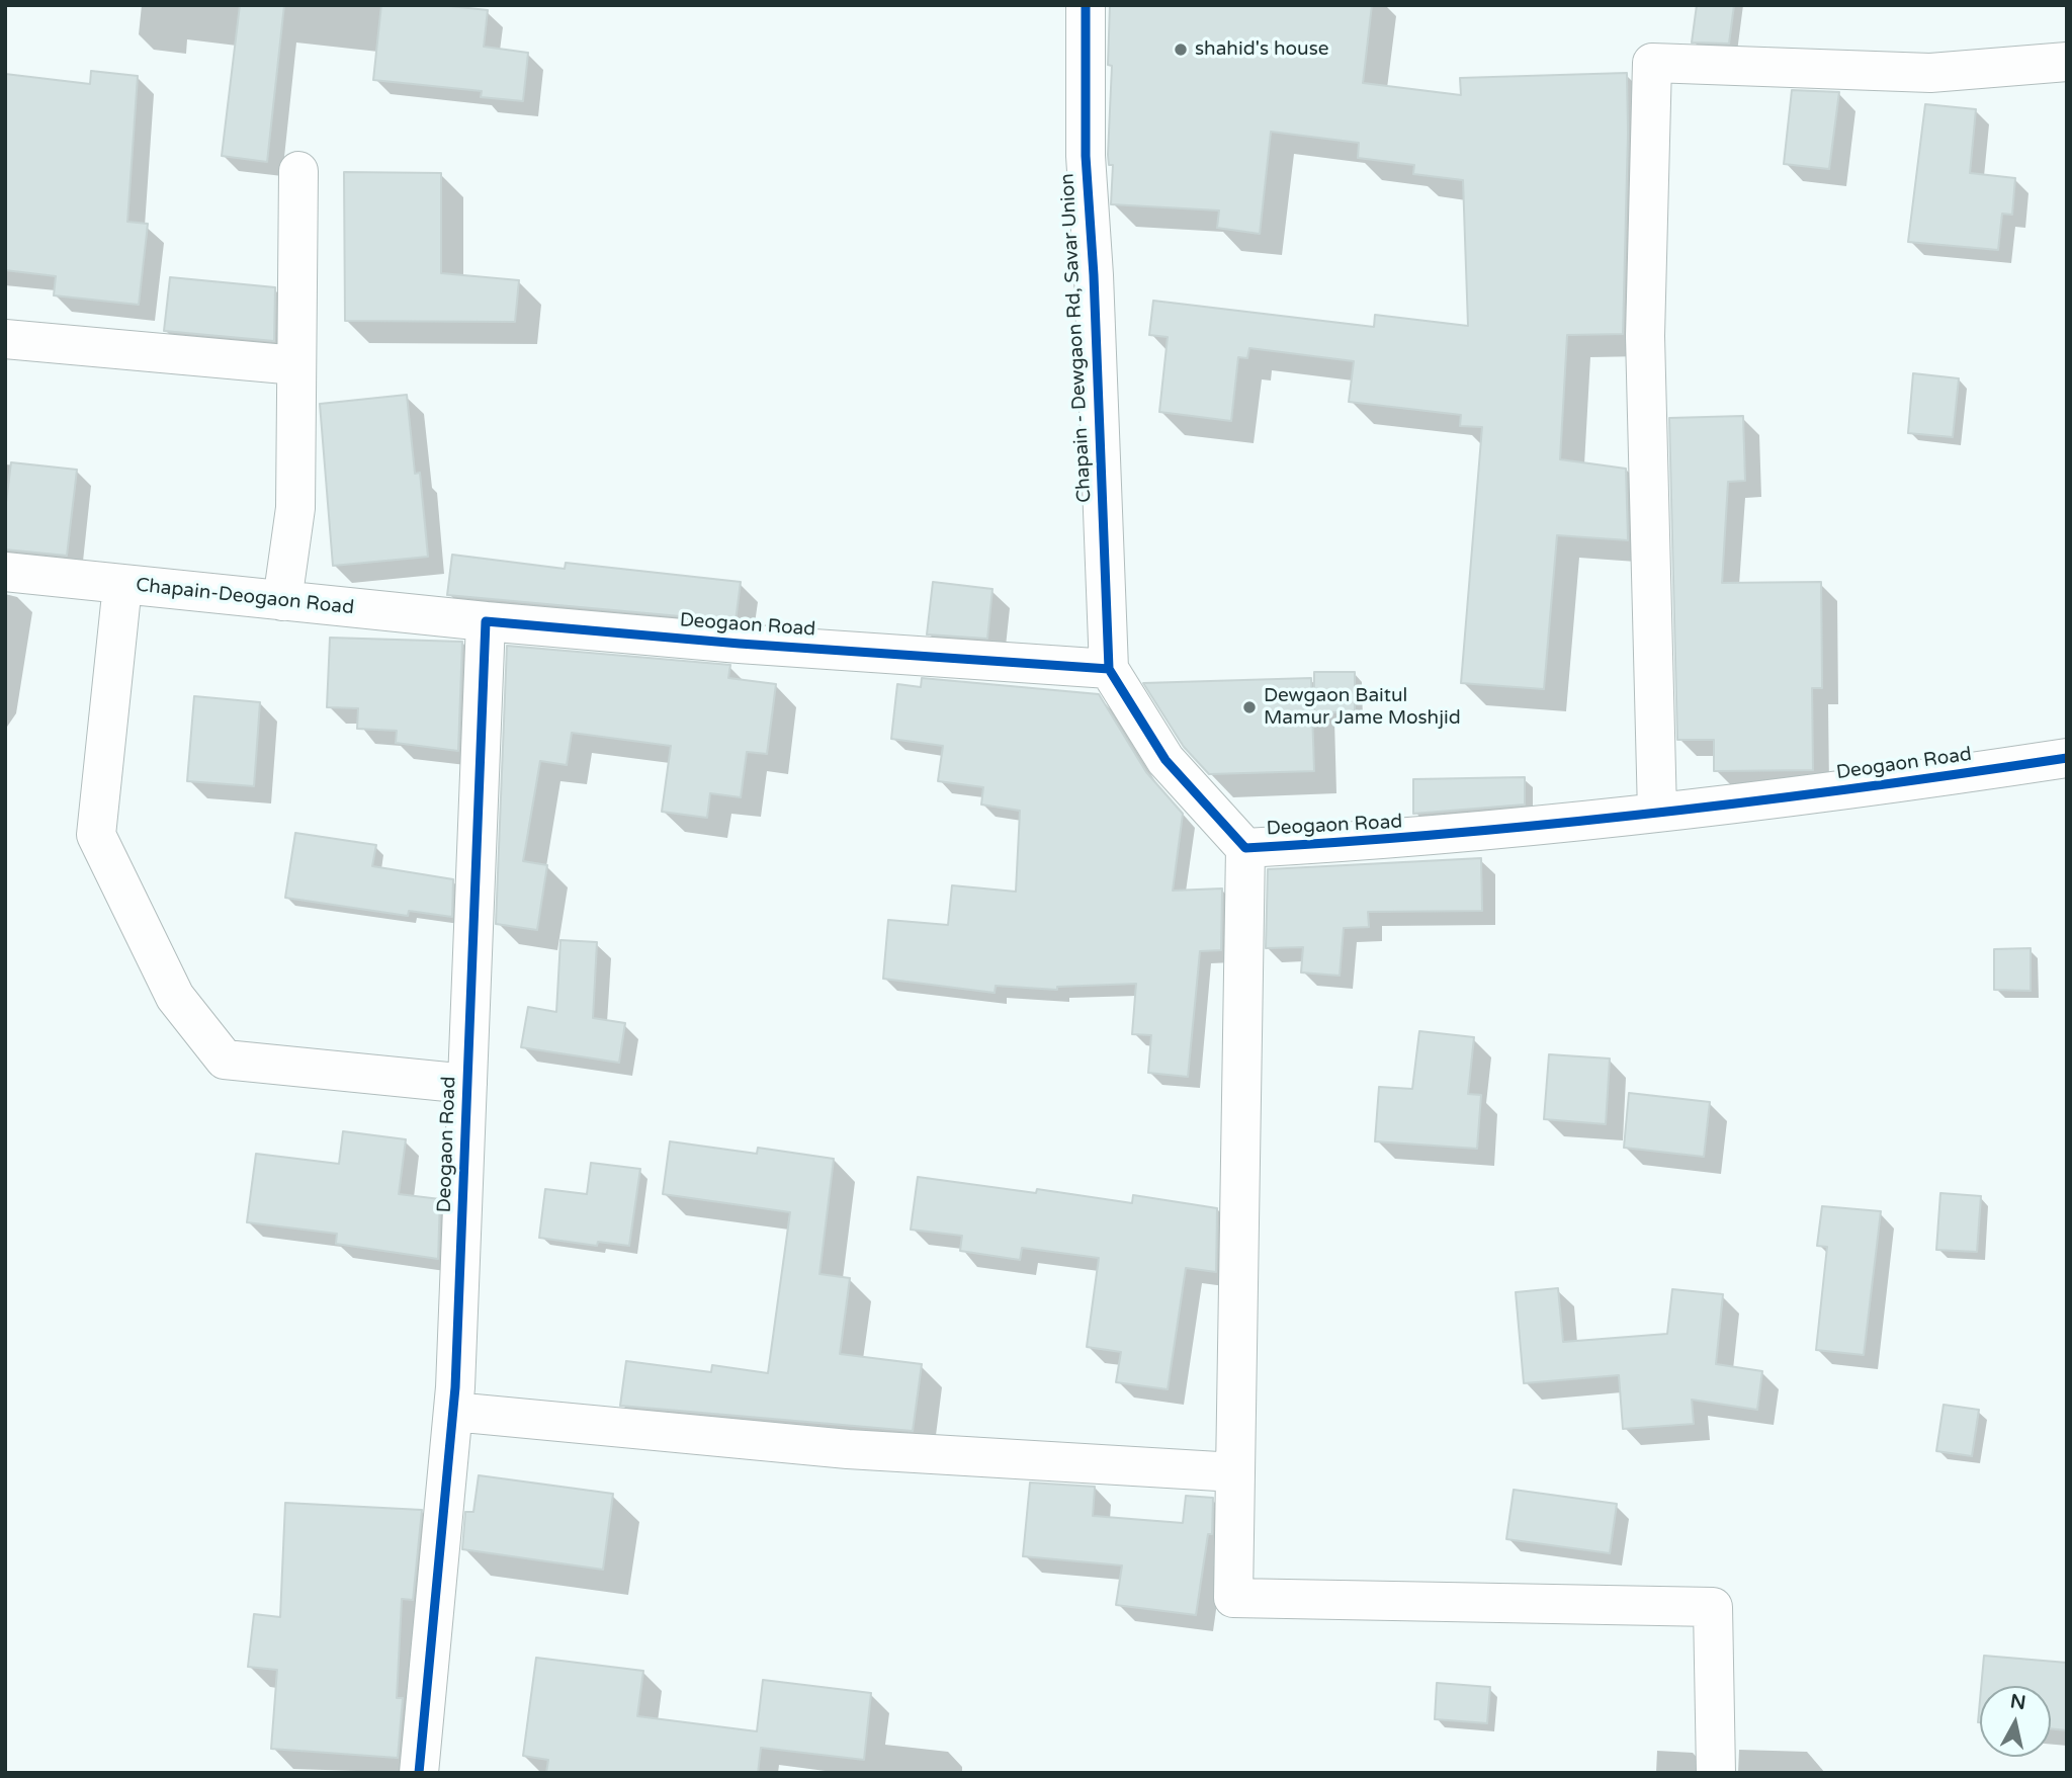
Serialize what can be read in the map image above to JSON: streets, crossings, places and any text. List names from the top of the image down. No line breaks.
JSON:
{"streets":{"street":["Chapain - Dewgaon Rd, Savar Union","Chapain-Deogaon Road","Deogaon Road"]},"crossings":[["Chapain - Dewgaon Rd, Savar Union","Deogaon Road"],["Chapain-Deogaon Road","Deogaon Road"]],"places":["shahid's house","Dewgaon Baitul Mamur Jame Moshjid"],"north":"top"}
